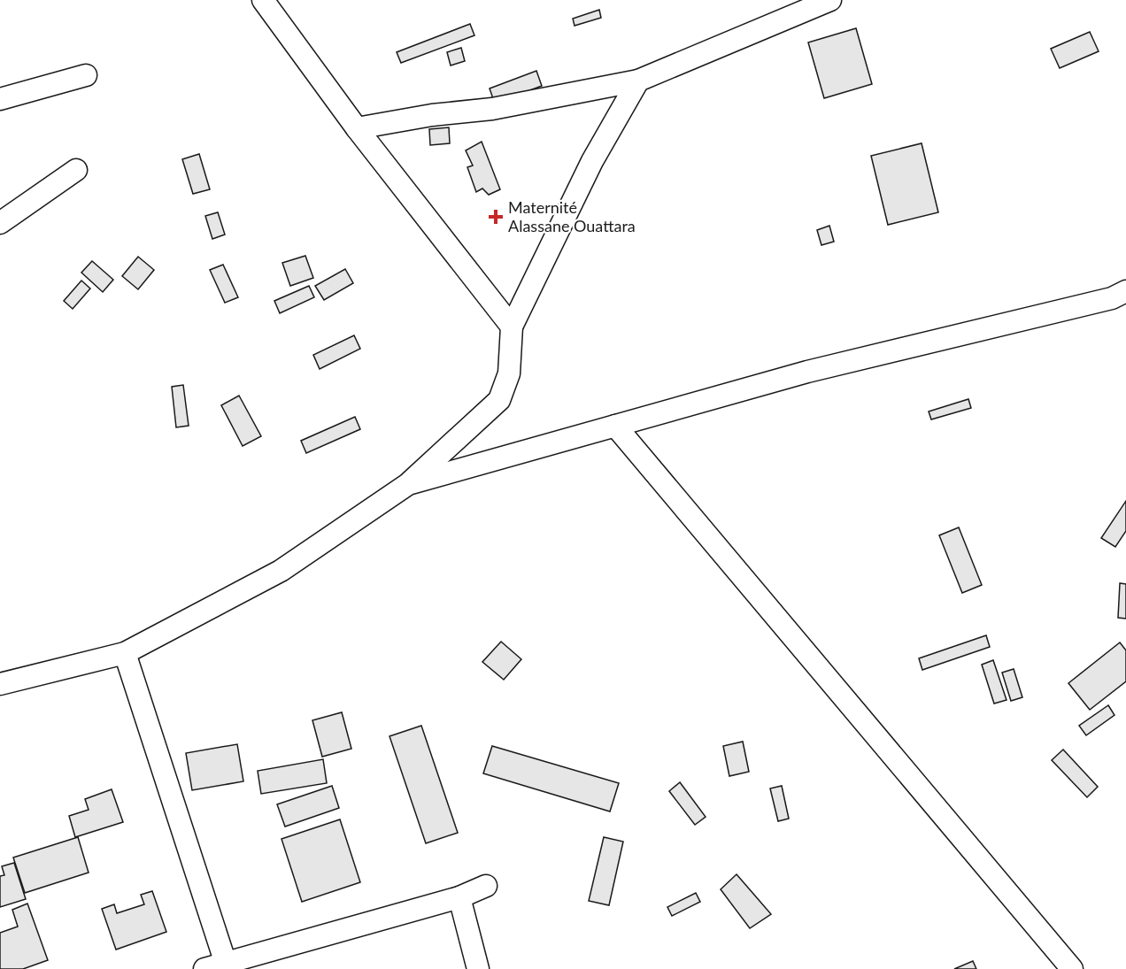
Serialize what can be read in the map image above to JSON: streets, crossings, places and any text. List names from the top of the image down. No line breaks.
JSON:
{"places":{"health":["Maternité Alassane Ouattara"]}}
